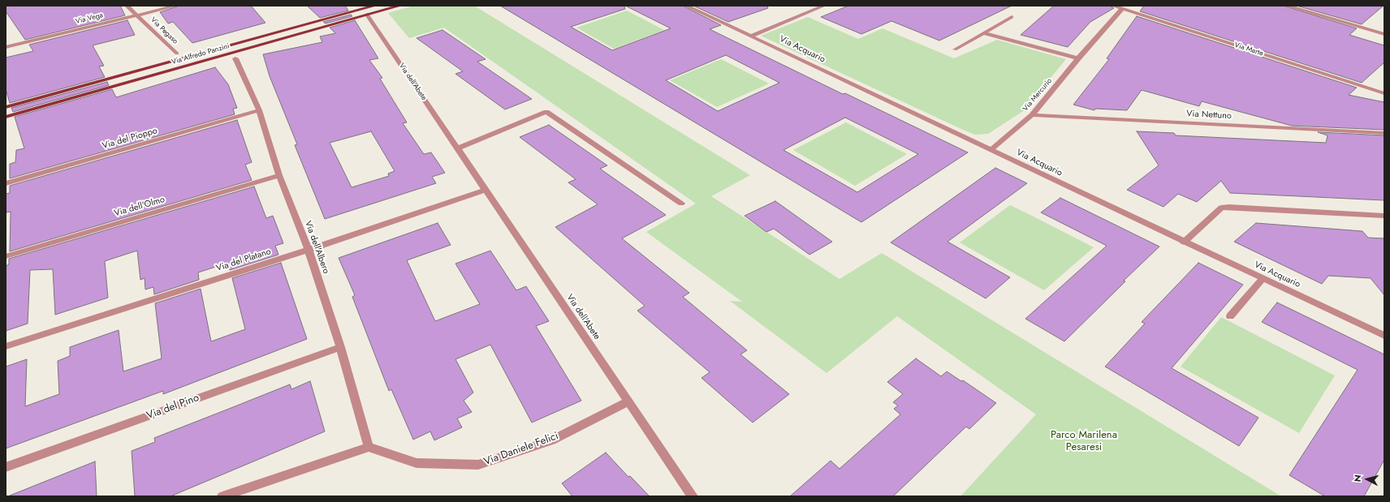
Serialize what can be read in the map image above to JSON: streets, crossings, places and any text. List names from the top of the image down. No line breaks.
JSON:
{"streets":{"main road":["Via Alfredo Panzini"],"street":["Via Vega","Via Pegaso","Via Acquario","Via Marte","Via dell'Abete","Via Mercurio","Via Nettuno","Via del Pioppo","Via dell'Olmo","Via dell'Albero","Via del Platano","Via del Pino","Via Daniele Felici"]},"crossings":[["Via Vega","Via Pegaso"],["Via Acquario","Via Mercurio"],["Via Marte","Via Mercurio"],["Via Alfredo Panzini","Via dell'Abete"],["Via dell'Abete","Via del Platano"],["Via dell'Abete","Via Daniele Felici"],["Via Mercurio","Via Nettuno"],["Via del Pioppo","Via dell'Albero"],["Via dell'Olmo","Via dell'Albero"],["Via dell'Albero","Via del Platano"],["Via dell'Albero","Via del Pino"],["Via dell'Albero","Via Daniele Felici"]],"parks":["Parco Marilena Pesaresi"],"north":"left"}
